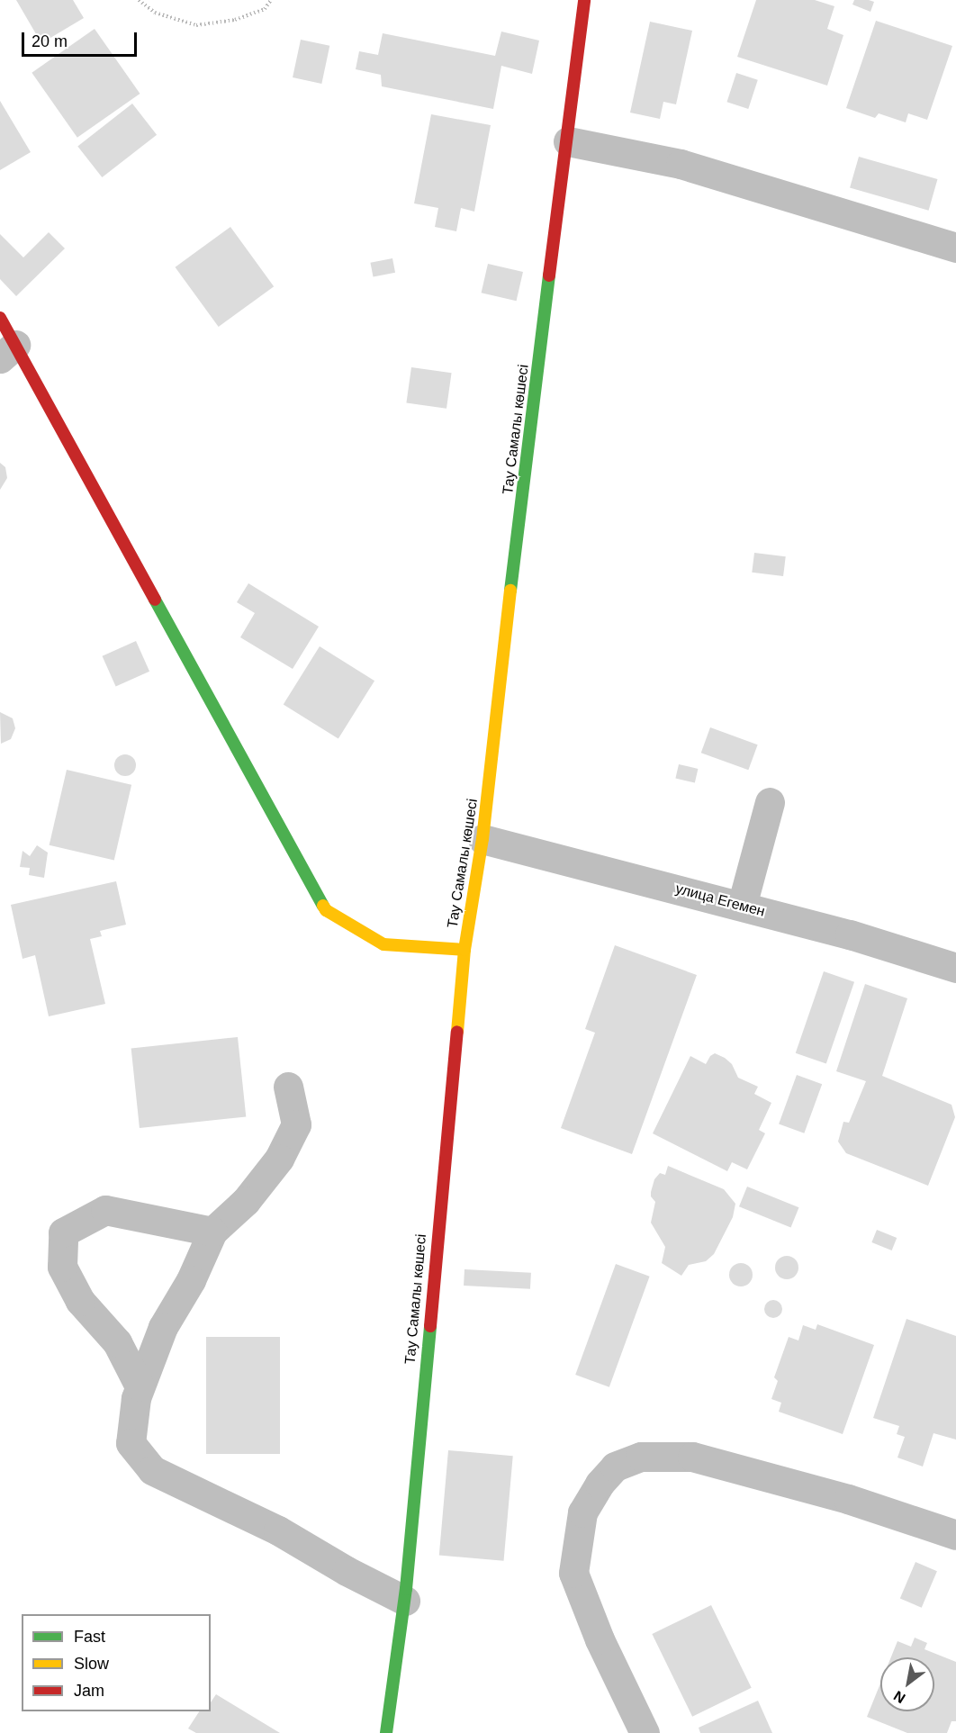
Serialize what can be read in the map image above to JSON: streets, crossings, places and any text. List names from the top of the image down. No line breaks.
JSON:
{"streets":{"street":["Тау Самалы көшесі","улица Егемен"]},"crossings":[["Тау Самалы көшесі","улица Егемен"]],"legend":["Fast","Slow","Jam"],"scale_bar":"20 m","north":"bottom left"}
